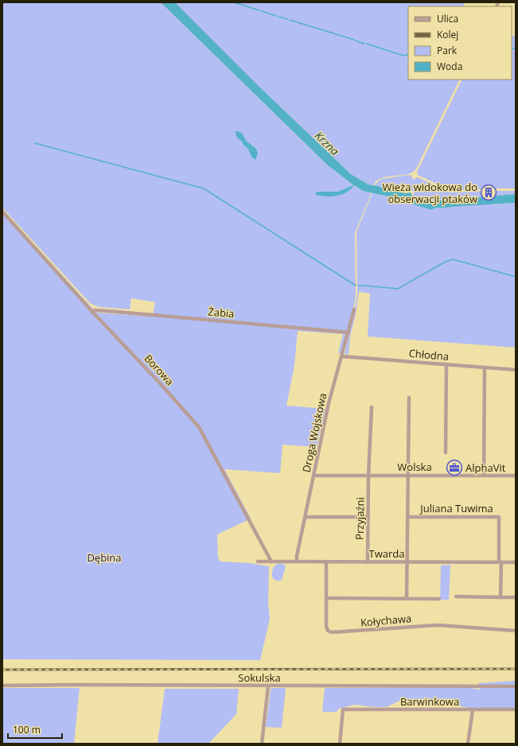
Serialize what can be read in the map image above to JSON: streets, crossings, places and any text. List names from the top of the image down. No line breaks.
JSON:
{"streets":{"street":["Żabia","Chłodna","Borowa","Droga Wojskowa","Wolska","Juliana Tuwima","Przyjaźni","Twarda","Kołychawa","Sokulska","Barwinkowa"]},"crossings":[["Żabia","Borowa"],["Żabia","Droga Wojskowa"],["Chłodna","Droga Wojskowa"],["Borowa","Twarda"],["Droga Wojskowa","Wolska"],["Droga Wojskowa","Twarda"],["Wolska","Przyjaźni"],["Juliana Tuwima","Twarda"],["Przyjaźni","Twarda"],["Twarda","Kołychawa"]],"water":["Krzna"],"parks":["Dębina"],"places":{"building":["Wieża widokowa do obserwacji ptaków"],"office":["AlphaVit"]},"legend":["Ulica","Kolej","Park","Woda"],"scale_bar":"100 m"}
